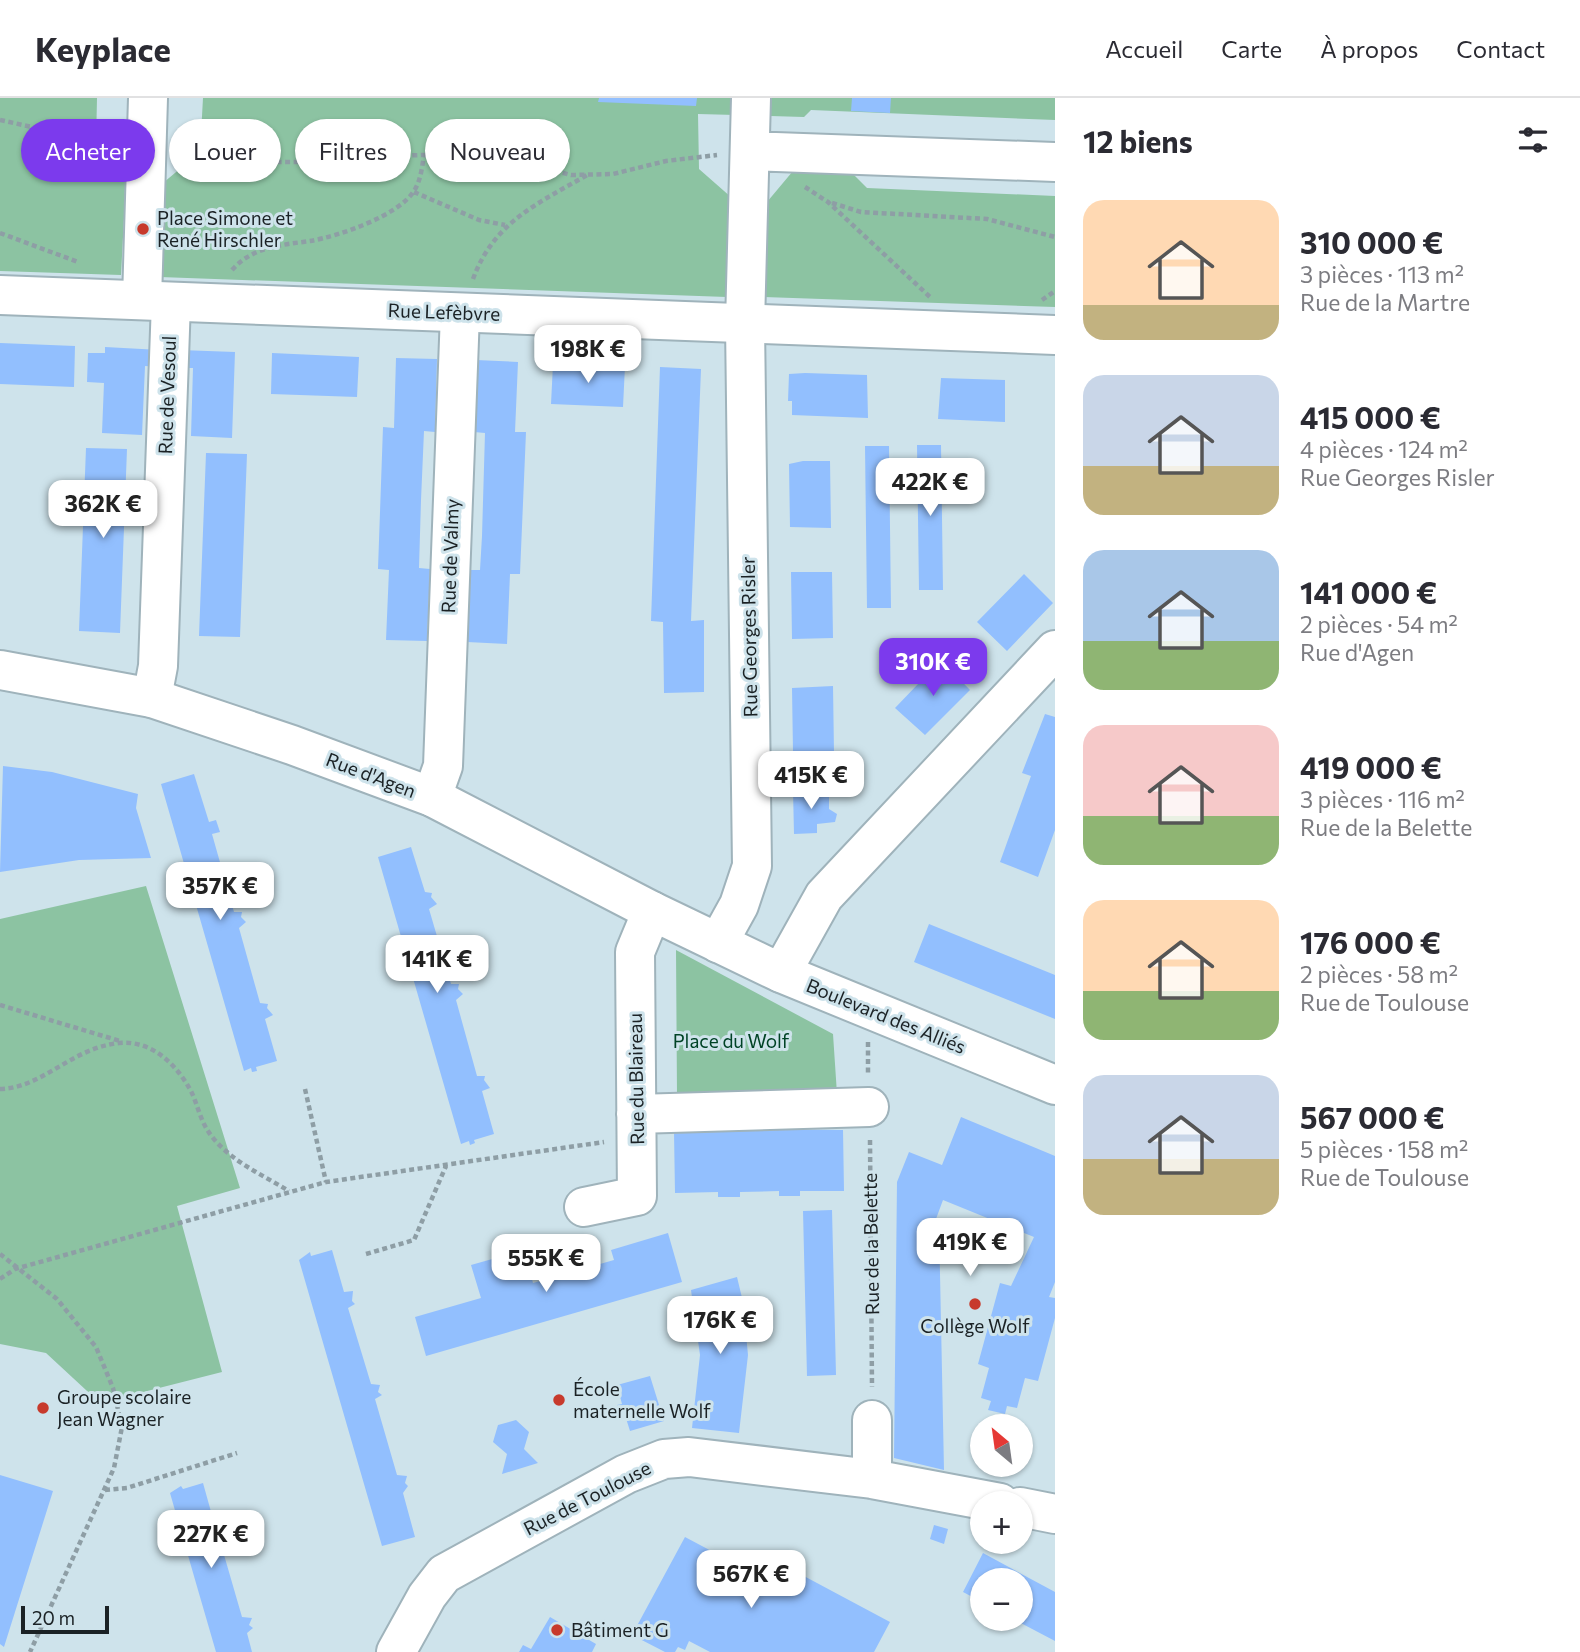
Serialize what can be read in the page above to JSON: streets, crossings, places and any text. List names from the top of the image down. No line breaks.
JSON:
{"streets":{"street":["Rue Lefèbvre","Rue de Vesoul","Rue de Valmy","Rue Georges Risler","Rue d'Agen","Boulevard des Alliés","Rue du Blaireau","Rue de Toulouse"],"path":["Rue de la Belette"]},"crossings":[["Rue Lefèbvre","Rue de Vesoul"],["Rue Lefèbvre","Rue de Valmy"],["Rue Lefèbvre","Rue Georges Risler"],["Rue de Vesoul","Rue d'Agen"],["Rue de Valmy","Rue d'Agen"],["Rue Georges Risler","Rue d'Agen"],["Rue Georges Risler","Boulevard des Alliés"],["Rue d'Agen","Boulevard des Alliés"],["Rue d'Agen","Rue du Blaireau"],["Boulevard des Alliés","Rue de la Belette"]],"parks":["Place du Wolf"],"places":["Place Simone et René Hirschler","Collège Wolf","École maternelle Wolf","Groupe scolaire Jean Wagner","Bâtiment G"],"scale_bar":"20 m","north":"top left","page":{"header":"Keyplace","nav":["Accueil","Carte","À propos","Contact"],"heading":"12 biens","chip":["Acheter","Louer","Filtres","Nouveau"],"list":[{"name":"310 000 €","note":"3 pièces · 113 m² · Rue de la Martre"},{"name":"415 000 €","note":"4 pièces · 124 m² · Rue Georges Risler"},{"name":"141 000 €","note":"2 pièces · 54 m² · Rue d'Agen"},{"name":"419 000 €","note":"3 pièces · 116 m² · Rue de la Belette"},{"name":"176 000 €","note":"2 pièces · 58 m² · Rue de Toulouse"},{"name":"567 000 €","note":"5 pièces · 158 m² · Rue de Toulouse"}],"price":["198K €","422K €","362K €","310K €","415K €","357K €","141K €","419K €","555K €","176K €","227K €","567K €"],"map_buttons":["+","−"],"scale":"20 m"}}
